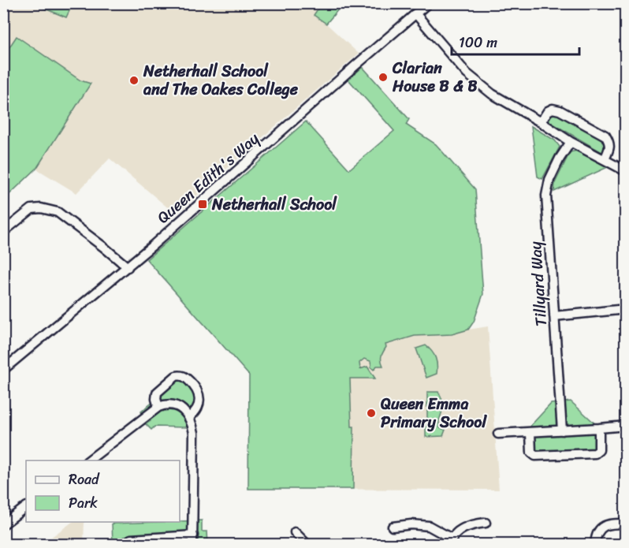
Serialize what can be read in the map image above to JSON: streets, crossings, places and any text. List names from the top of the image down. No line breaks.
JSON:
{"streets":{"street":["Queen Edith's Way","Tillyard Way"]},"places":{"other":["Clarian House B & B","Netherhall School and The Oakes College","Queen Emma Primary School"],"transit":["Netherhall School"]},"legend":["Road","Park"],"scale_bar":"100 m"}
